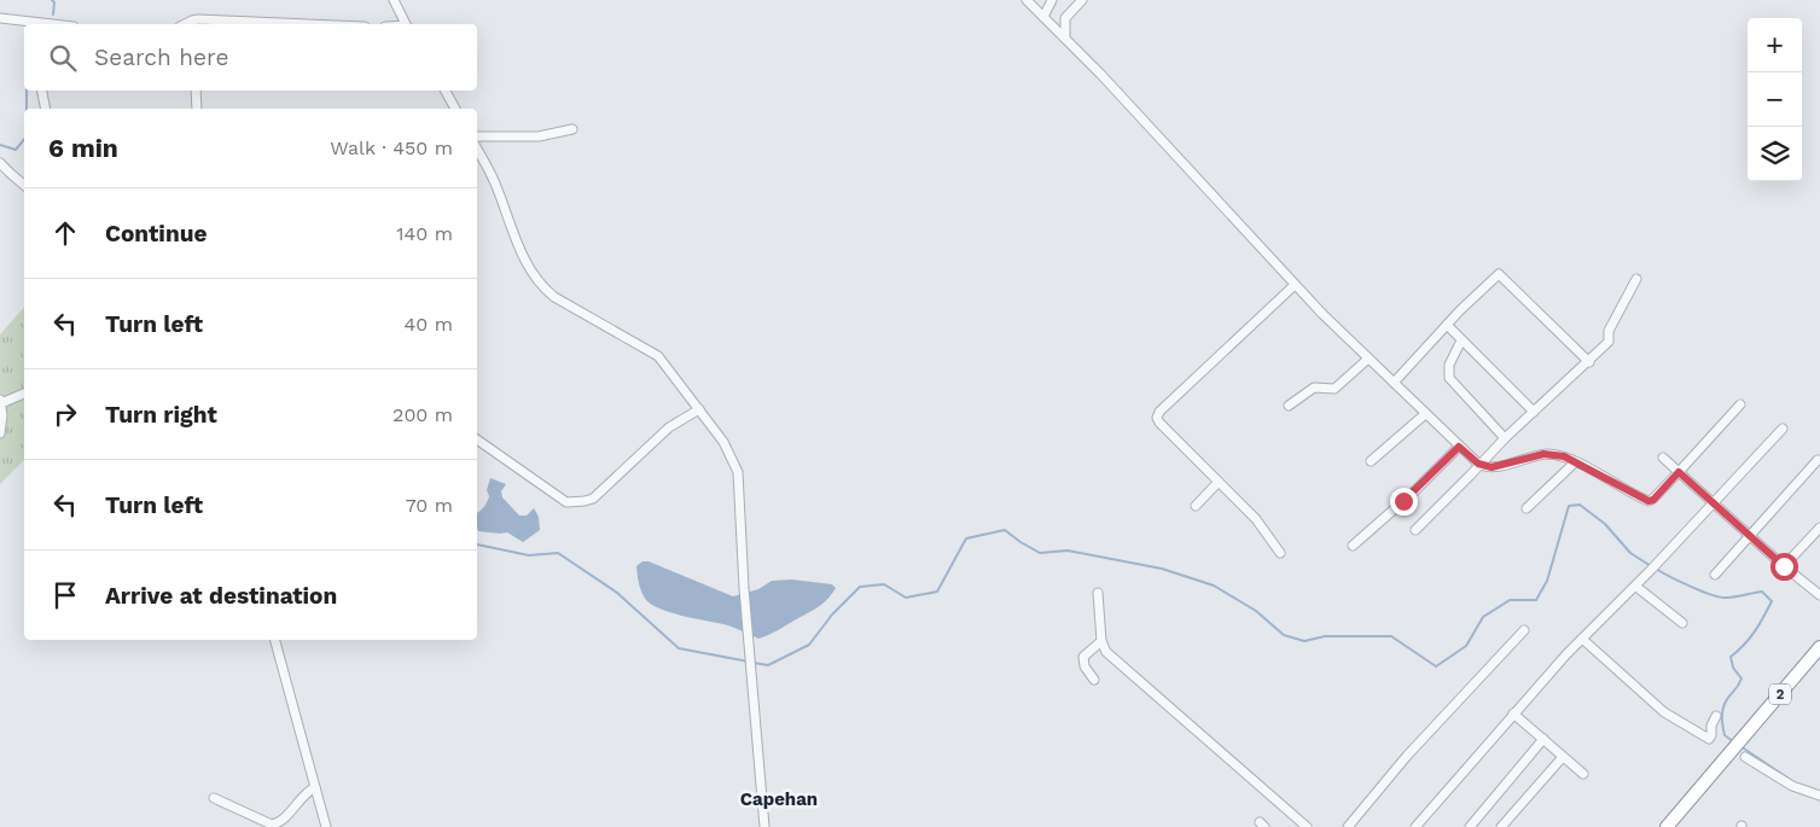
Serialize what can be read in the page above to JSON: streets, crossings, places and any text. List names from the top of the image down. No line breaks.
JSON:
{"streets":{"highway":["2"]},"districts":["Capehan"],"page":{"map_buttons":["+","−"],"search":"Search here","heading":["6 min","Walk · 450 m"],"list":[["Continue","140 m"],["Turn left","40 m"],["Turn right","200 m"],["Turn left","70 m"],"Arrive at destination"]}}
